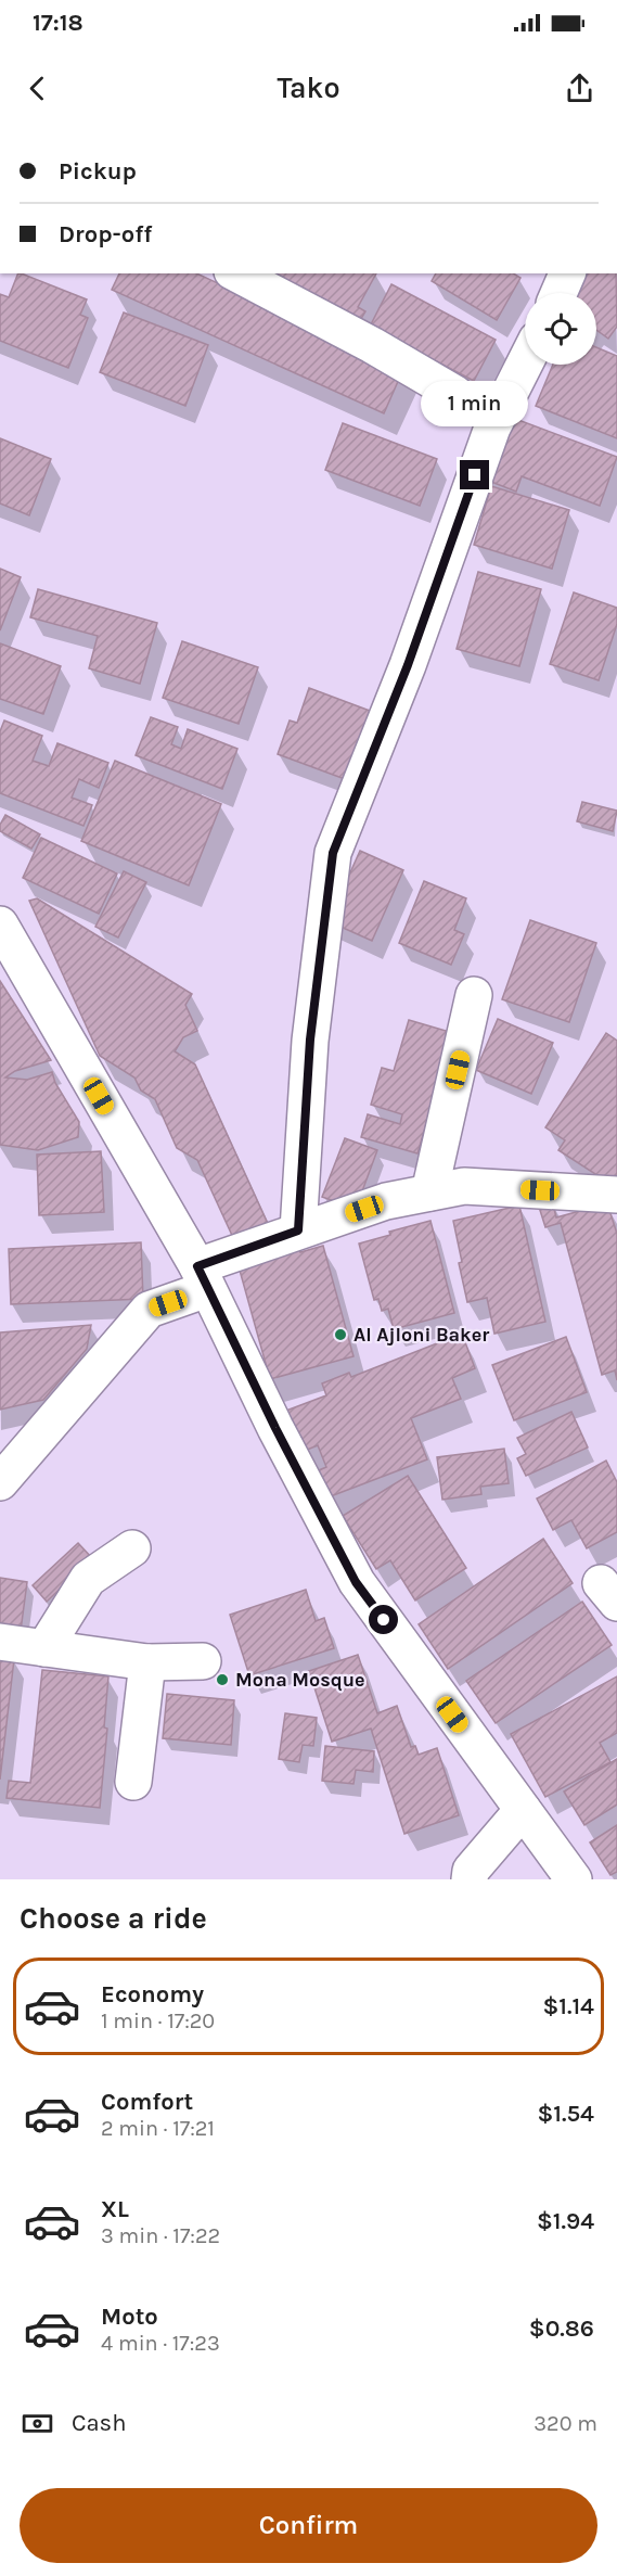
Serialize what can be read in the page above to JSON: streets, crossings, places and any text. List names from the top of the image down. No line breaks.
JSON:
{"places":["Al Ajloni Baker","Mona Mosque"],"page":{"status":"17:18","header":"Tako","banner":["Pickup","Drop-off"],"bubble":"1 min","heading":"Choose a ride","list":[{"name":"Economy","note":"1 min · 17:20","value":"$1.14"},{"name":"Comfort","note":"2 min · 17:21","value":"$1.54"},{"name":"XL","note":"3 min · 17:22","value":"$1.94"},{"name":"Moto","note":"4 min · 17:23","value":"$0.86"}],"pay":["Cash","320 m"],"buttons":"Confirm"}}
